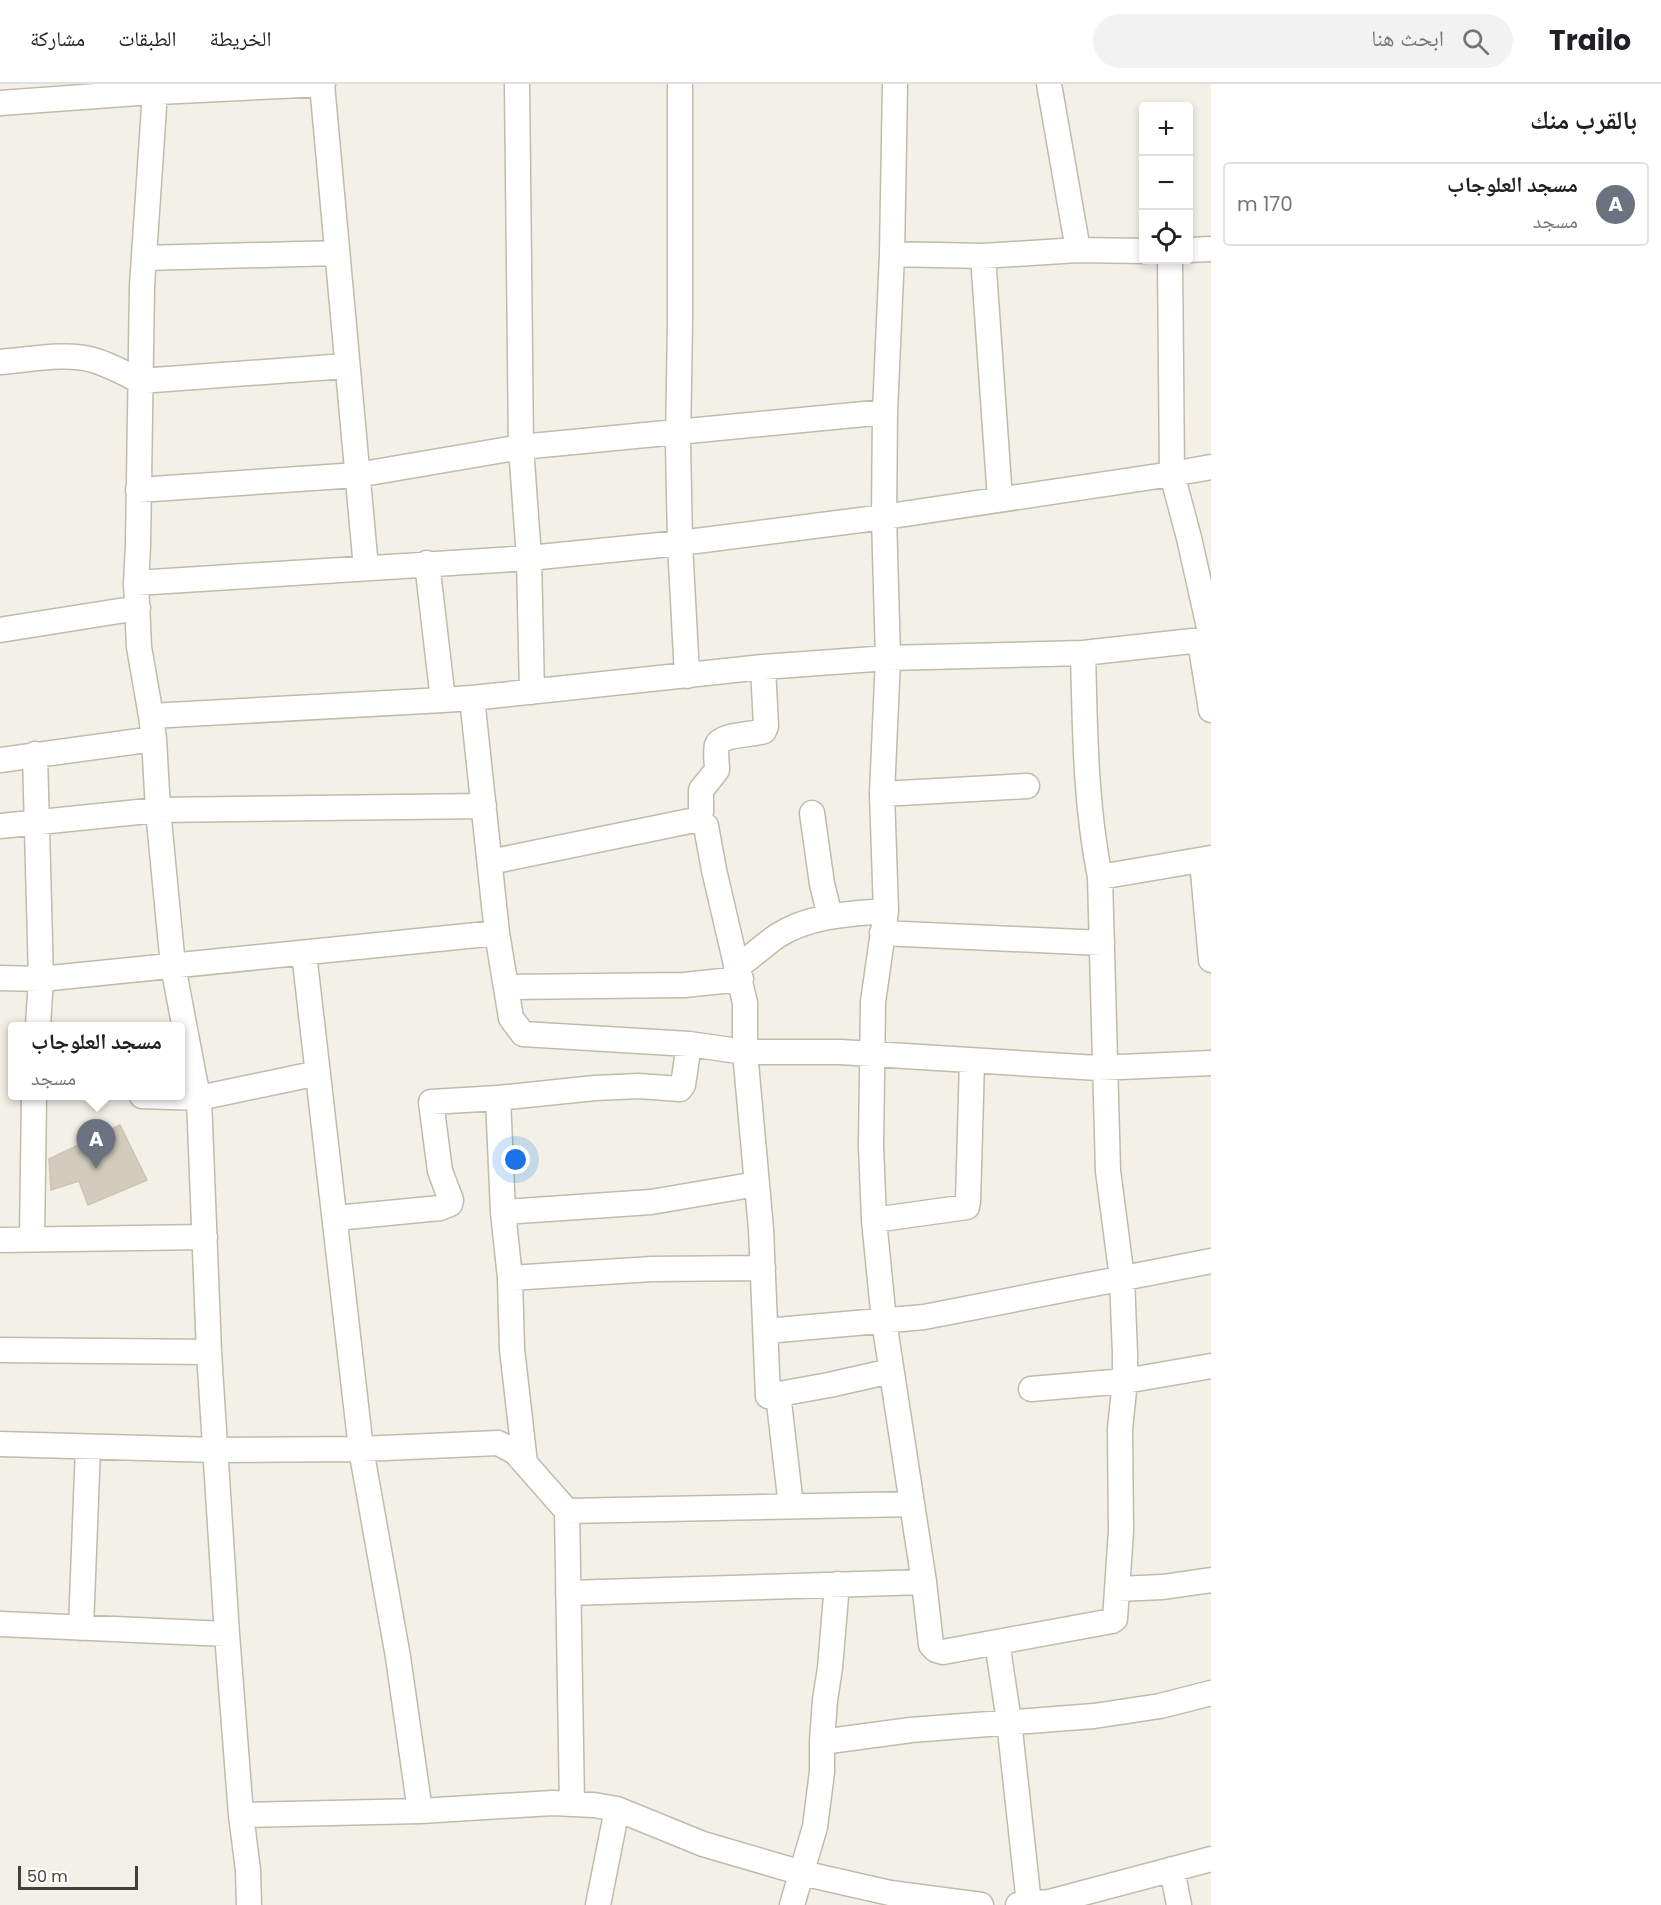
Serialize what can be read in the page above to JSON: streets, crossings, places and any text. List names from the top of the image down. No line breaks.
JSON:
{"scale_bar":"50 m","page":{"header":"Trailo","search":"ابحث هنا","nav":["الخريطة","الطبقات","مشاركة"],"heading":"بالقرب منك","map_buttons":["+","−"],"list":[{"mark":"A","name":"مسجد العلوجاب","note":"مسجد","value":"170 m"}],"popup":["مسجد العلوجاب","مسجد"],"pins":"A","scale":"50 m"}}
